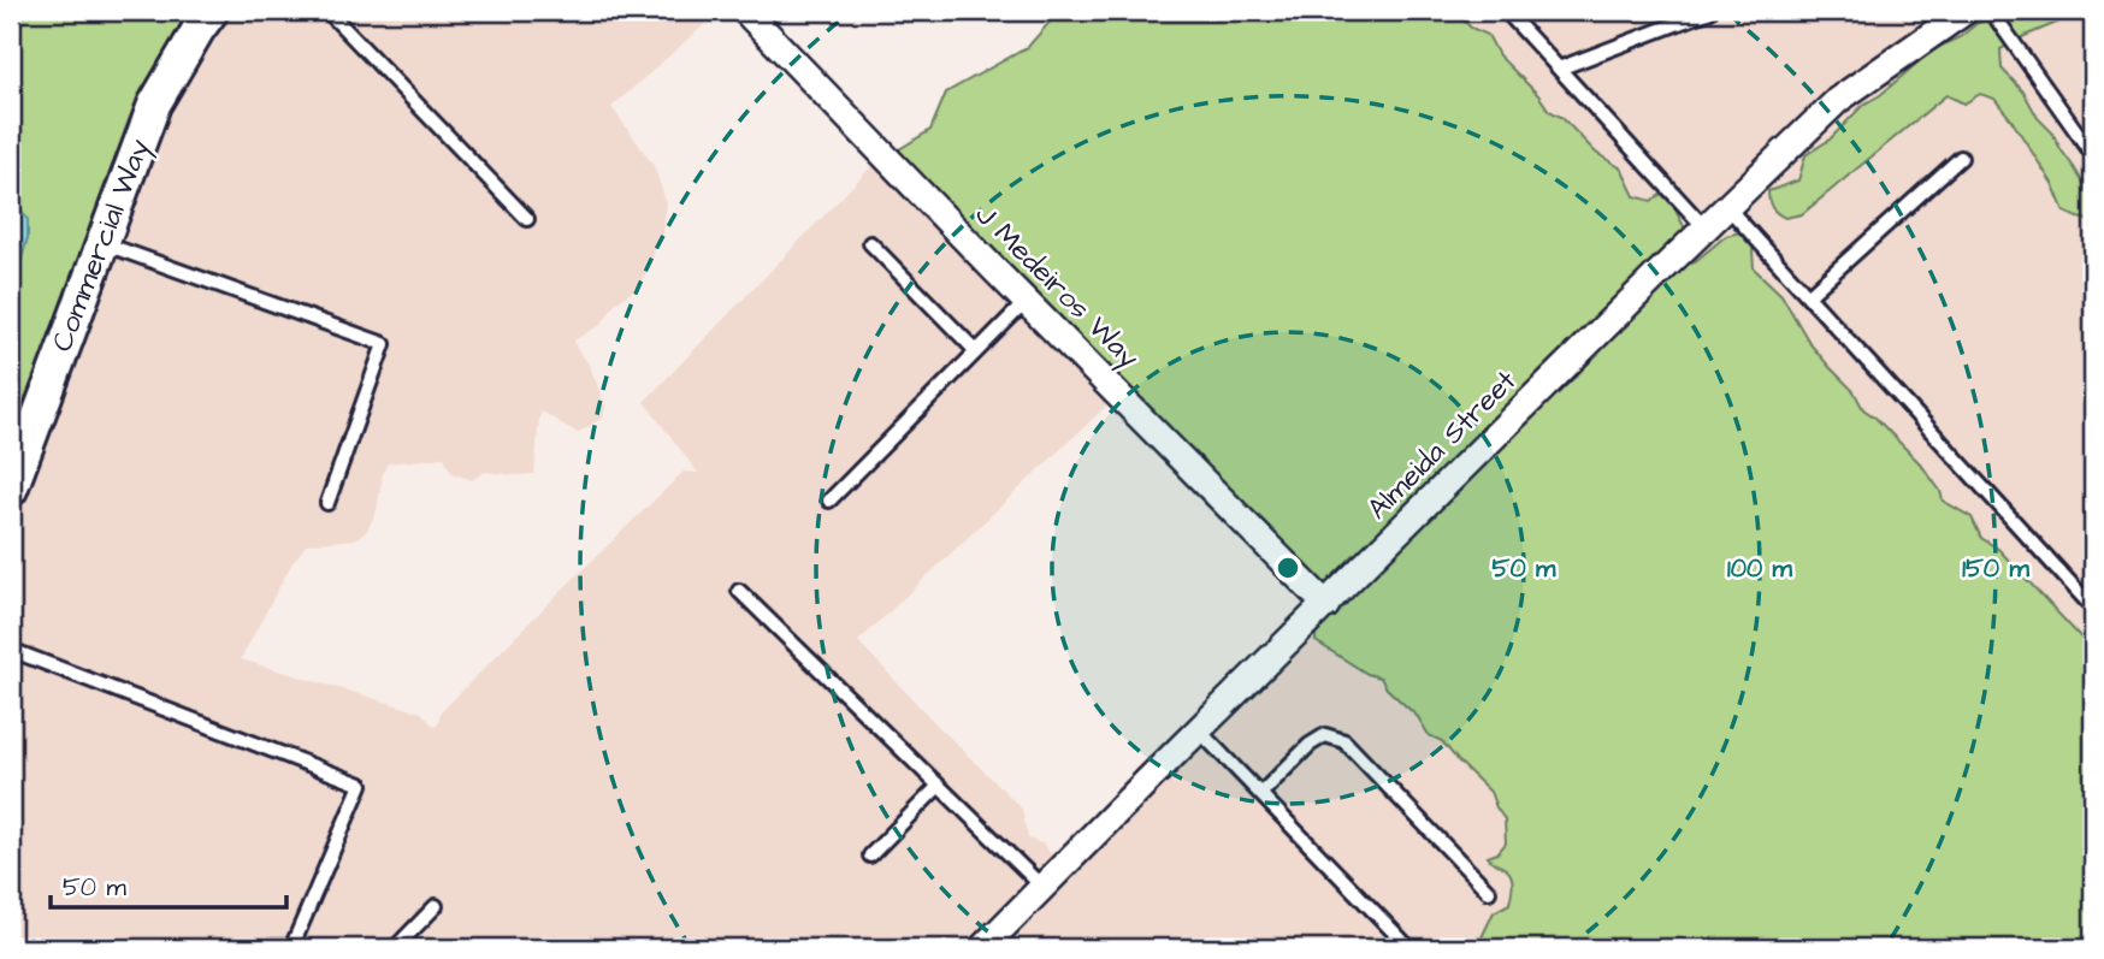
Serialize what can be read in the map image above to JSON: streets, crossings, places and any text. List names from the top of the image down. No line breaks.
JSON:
{"streets":{"street":["Commercial Way","J Medeiros Way","Almeida Street"]},"crossings":[["J Medeiros Way","Almeida Street"]],"scale_bar":"50 m","rings":["50 m","100 m","150 m"]}
